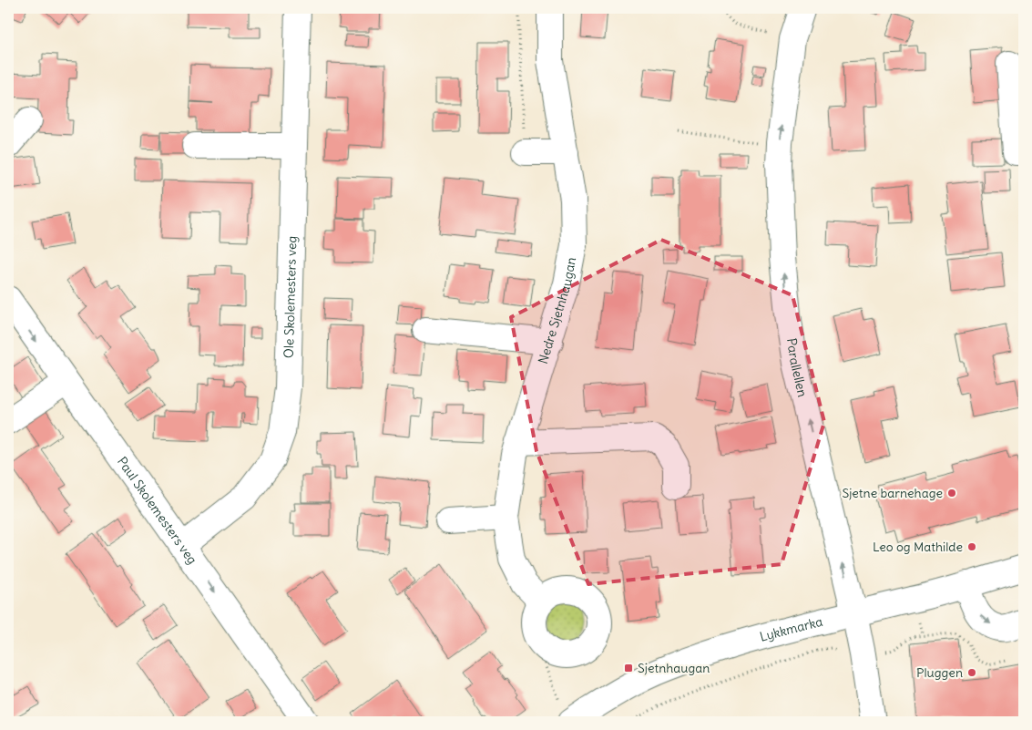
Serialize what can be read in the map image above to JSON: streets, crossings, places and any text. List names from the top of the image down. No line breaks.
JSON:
{"streets":{"street":["Ole Skolemesters veg","Nedre Sjetnhaugan","Parallellen","Paul Skolemesters veg","Lykkmarka"]},"crossings":[["Ole Skolemesters veg","Paul Skolemesters veg"],["Parallellen","Lykkmarka"]],"one_way":["Parallellen","Paul Skolemesters veg"],"places":{"other":["Sjetne barnehage","Leo og Mathilde","Pluggen"],"transit":["Sjetnhaugan"]}}
